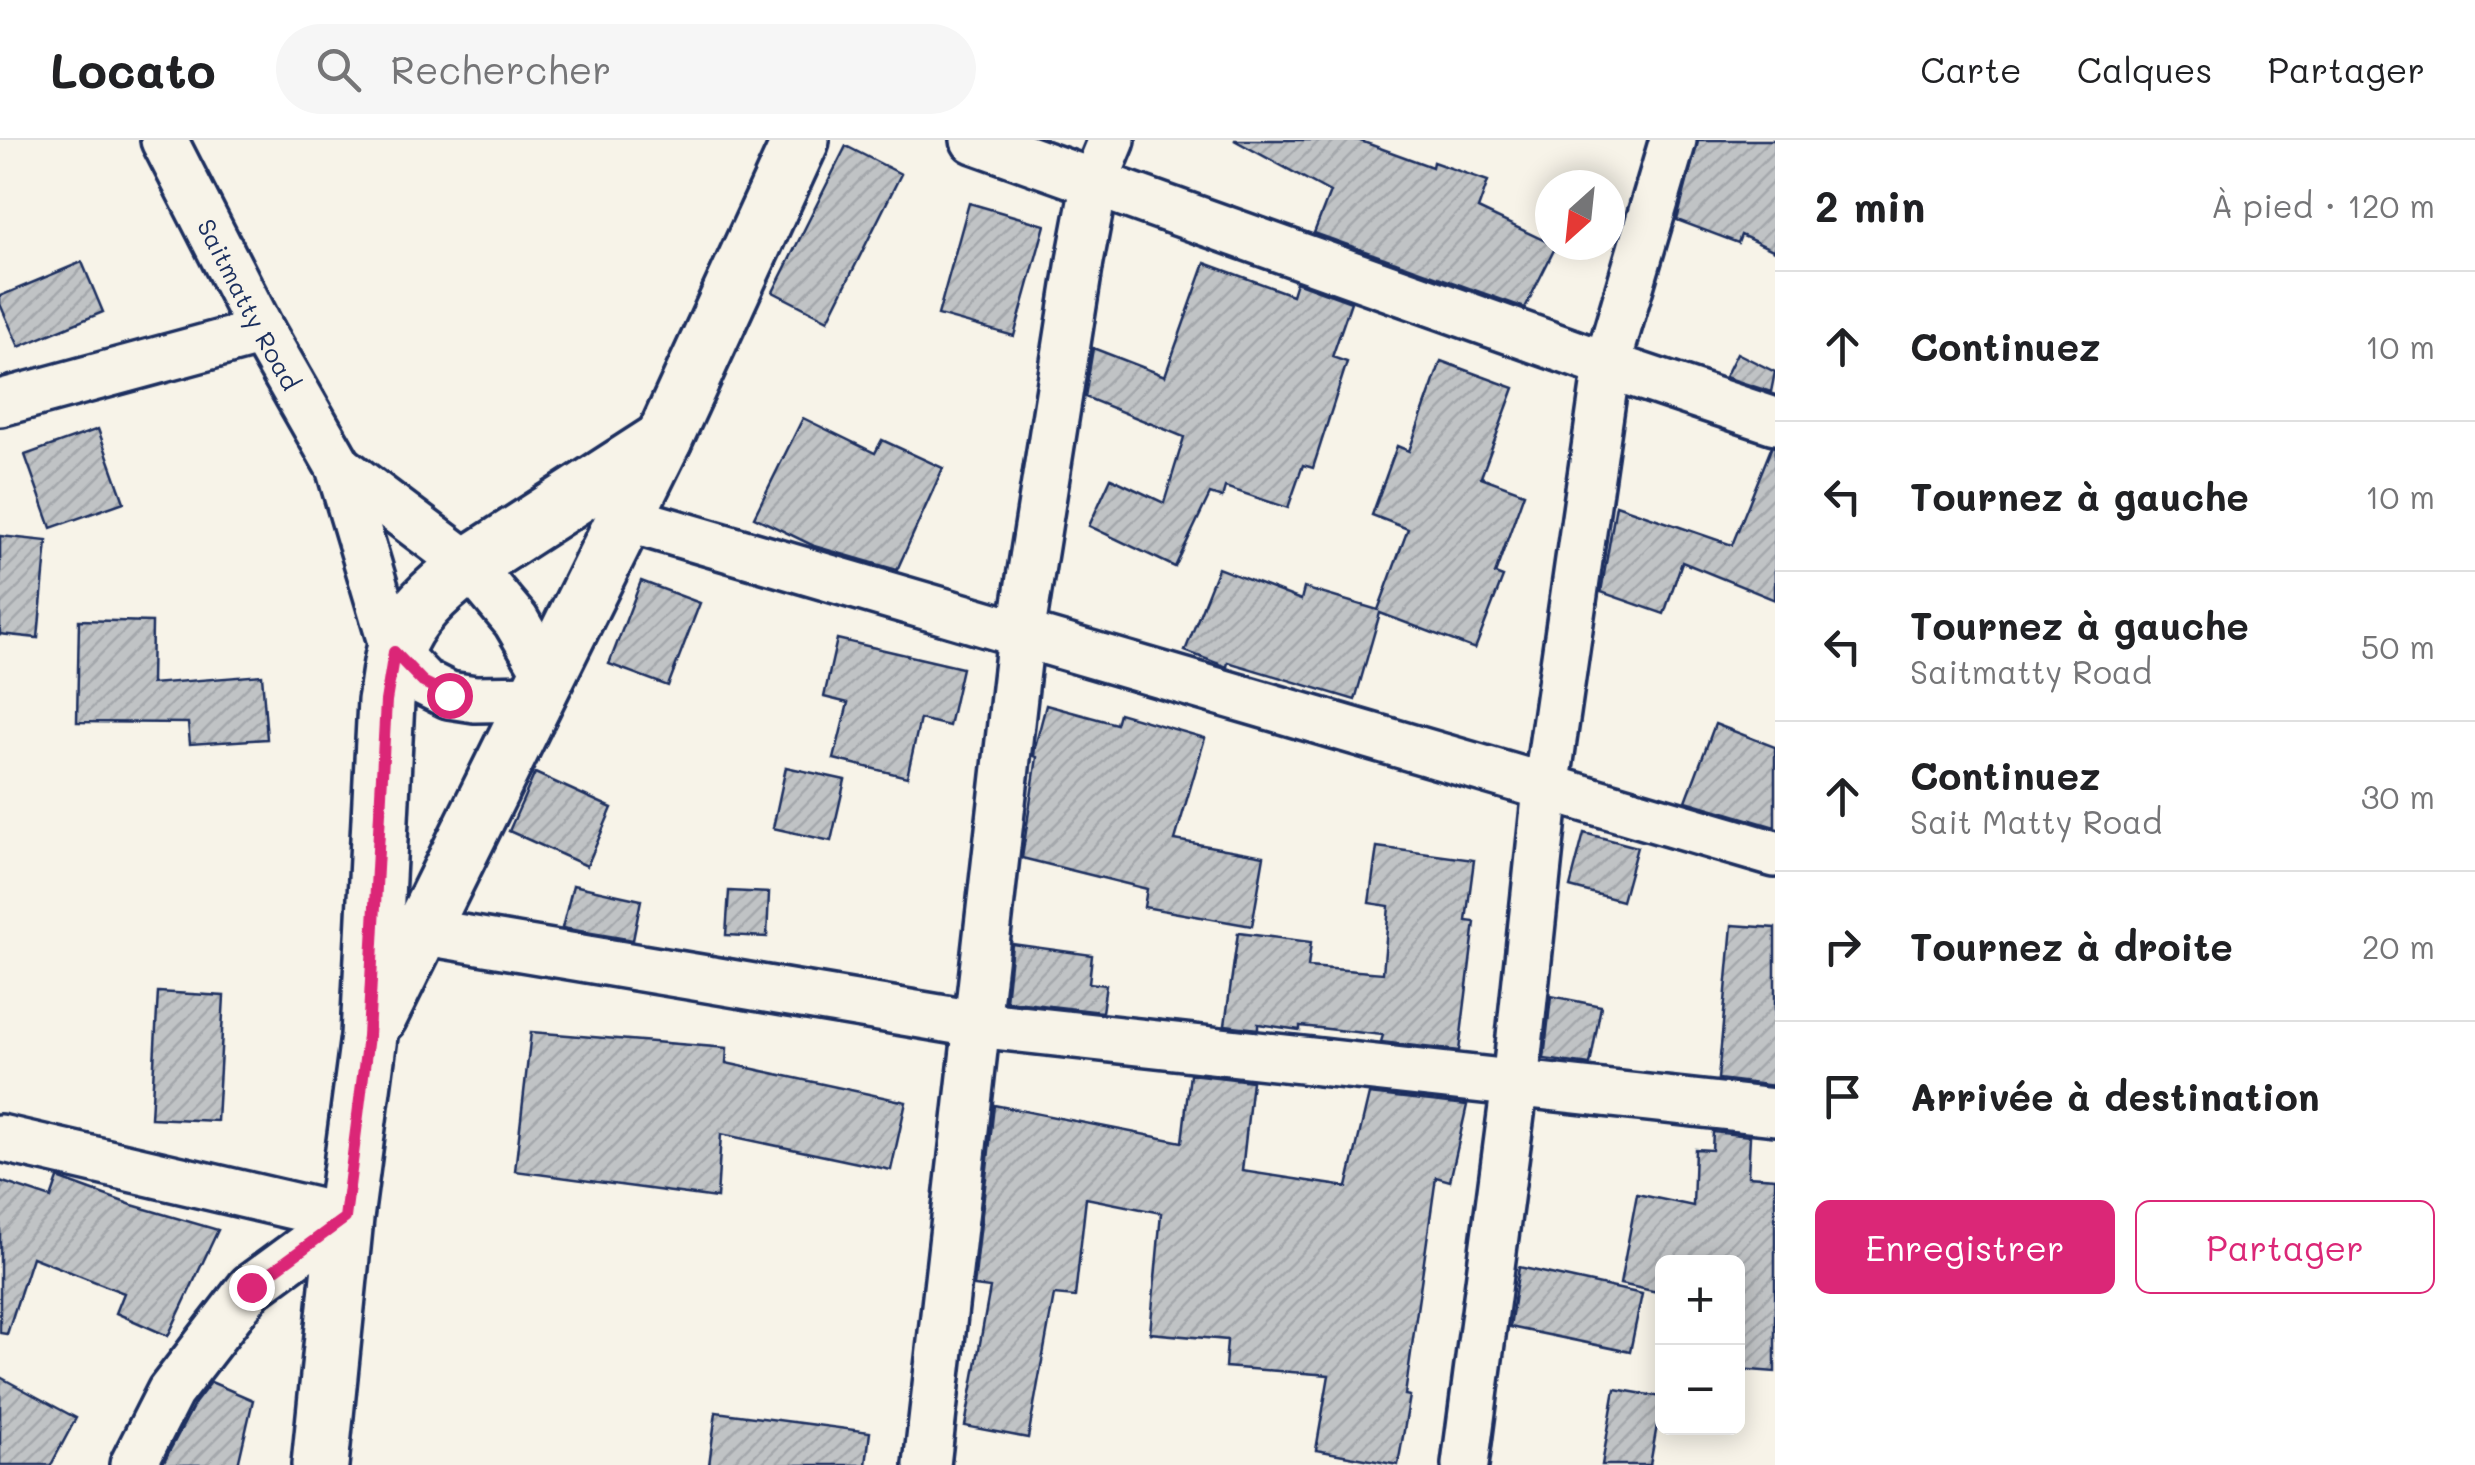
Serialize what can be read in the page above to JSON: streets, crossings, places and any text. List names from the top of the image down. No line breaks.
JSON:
{"streets":{"street":["Saitmatty Road"]},"north":"bottom left","page":{"header":"Locato","search":"Rechercher","nav":["Carte","Calques","Partager"],"heading":["2 min","À pied · 120 m"],"list":[["Continuez","10 m"],["Tournez à gauche","10 m"],["Tournez à gauche","Saitmatty Road","50 m"],["Continuez","Sait Matty Road","30 m"],["Tournez à droite","20 m"],"Arrivée à destination"],"buttons":["Enregistrer","Partager"],"map_buttons":["+","−"]}}
